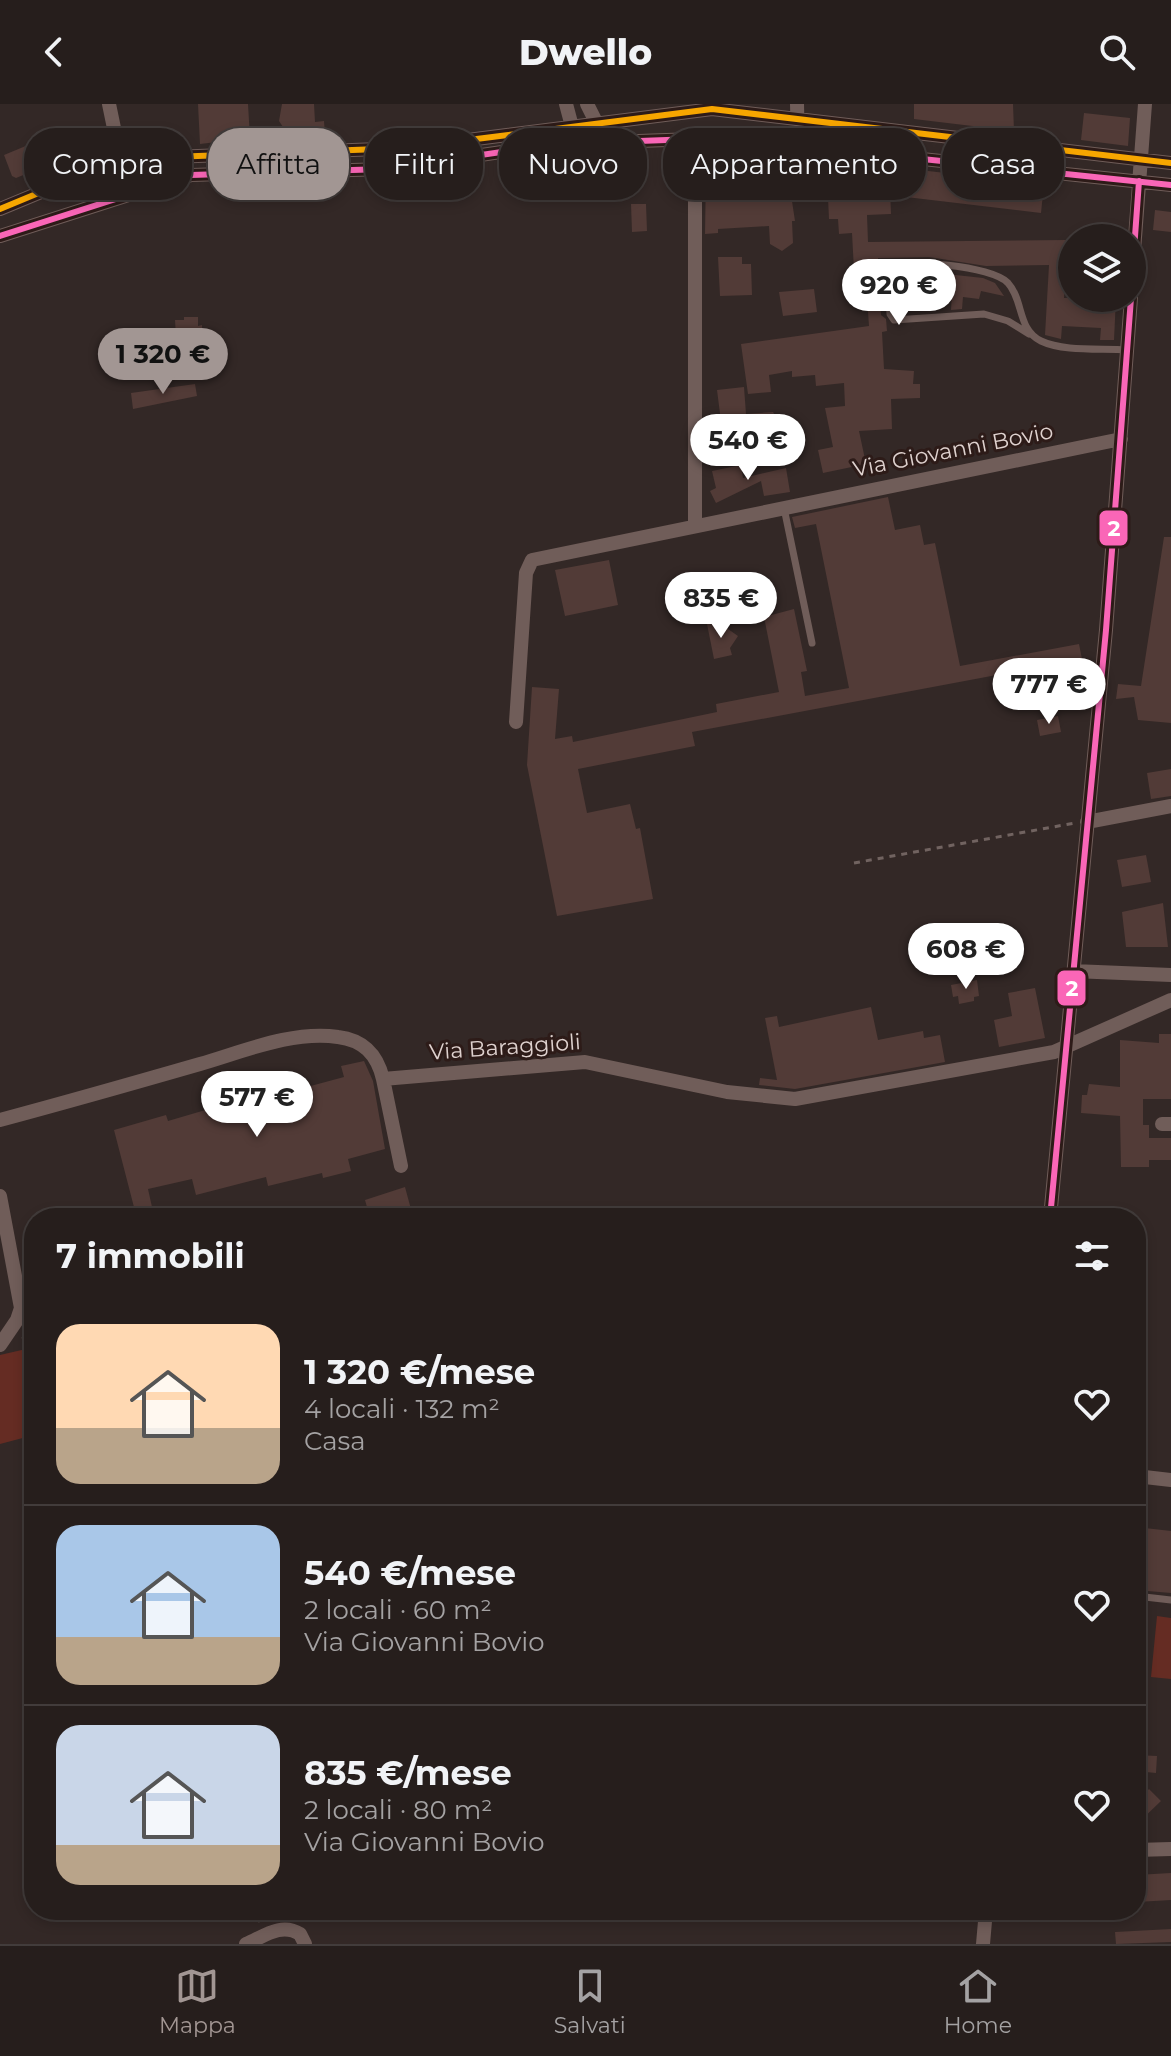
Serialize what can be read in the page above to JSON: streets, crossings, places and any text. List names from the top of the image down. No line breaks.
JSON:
{"streets":{"street":["Via Giovanni Bovio","Via Baraggioli"]},"lines":["transit line 2"],"page":{"header":"Dwello","chip":["Compra","Affitta","Filtri","Nuovo","Appartamento","Casa"],"price":["920 €","1 320 €","540 €","835 €","777 €","608 €","577 €"],"heading":"7 immobili","list":[{"name":"1 320 €/mese","note":"4 locali · 132 m² · Casa"},{"name":"540 €/mese","note":"2 locali · 60 m² · Via Giovanni Bovio"},{"name":"835 €/mese","note":"2 locali · 80 m² · Via Giovanni Bovio"}],"tabs":["Mappa","Salvati","Home"]}}
